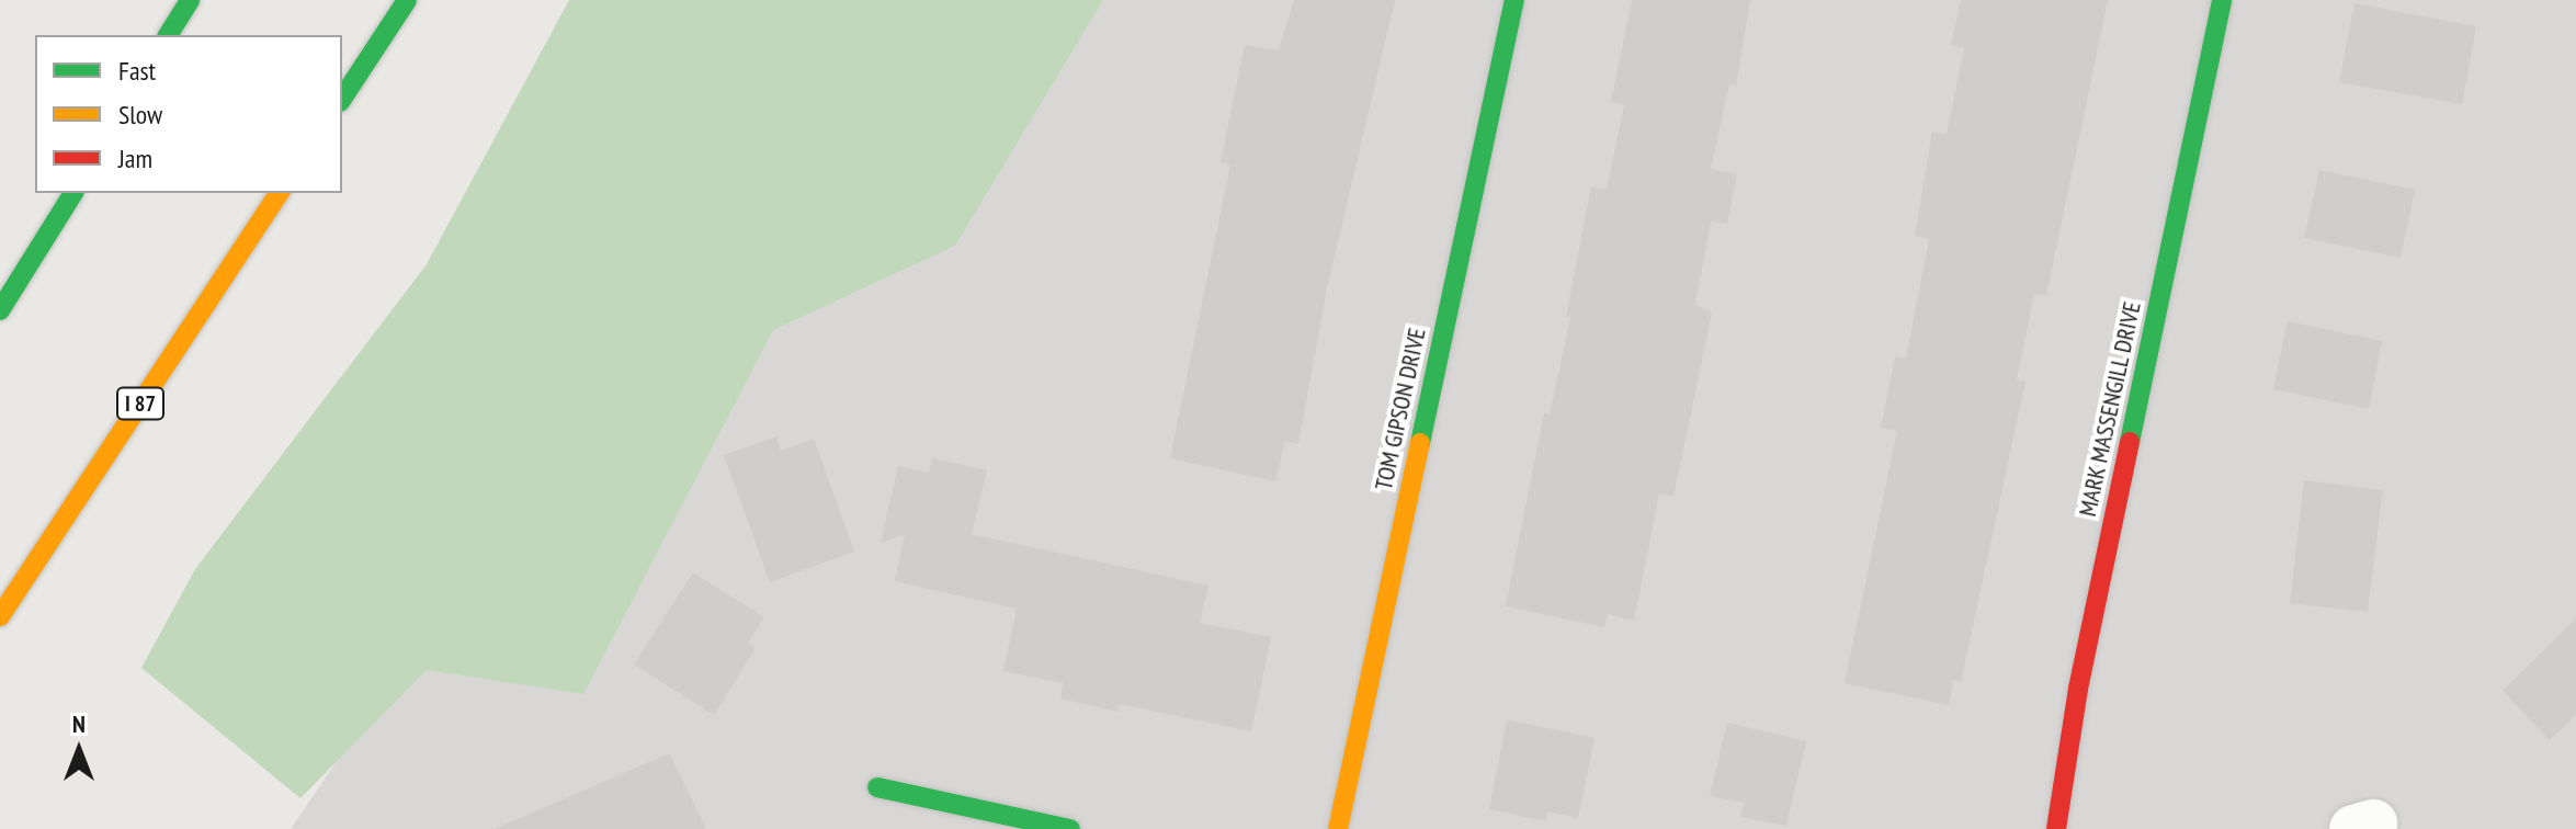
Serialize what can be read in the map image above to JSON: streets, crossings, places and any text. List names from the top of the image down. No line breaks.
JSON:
{"streets":{"main road":["I 87","TOM GIPSON DRIVE","MARK MASSENGILL DRIVE"]},"legend":["Fast","Slow","Jam"],"north":"top"}
